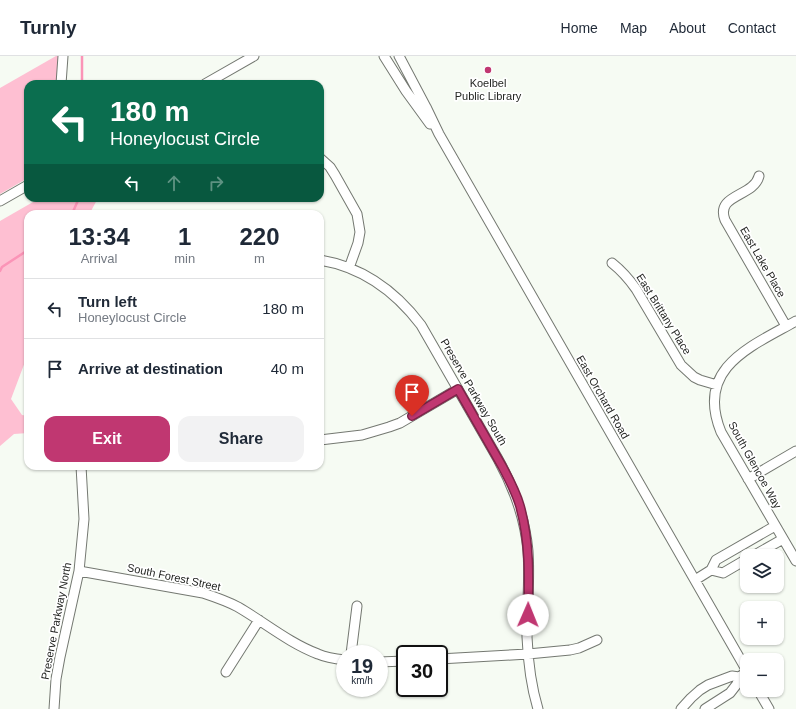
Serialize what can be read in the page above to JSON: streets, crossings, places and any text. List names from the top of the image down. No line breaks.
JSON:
{"streets":{"street":["East Lake Place","East Brittany Place","Preserve Parkway South","East Orchard Road","South Glencoe Way","South Forest Street","Preserve Parkway North"]},"crossings":[["East Lake Place","South Glencoe Way"],["East Brittany Place","South Glencoe Way"],["South Forest Street","Preserve Parkway North"]],"places":["Koelbel Public Library"],"page":{"header":"Turnly","nav":["Home","Map","About","Contact"],"turn":["180 m","Honeylocust Circle"],"eta":["13:34","Arrival","1","min","220","m"],"list":[{"name":"Turn left","note":"Honeylocust Circle","value":"180 m"},{"name":"Arrive at destination","value":"40 m"}],"buttons":["Exit","Share"],"map_buttons":["+","−"],"speed":"19 km/h","limit":"30"}}
